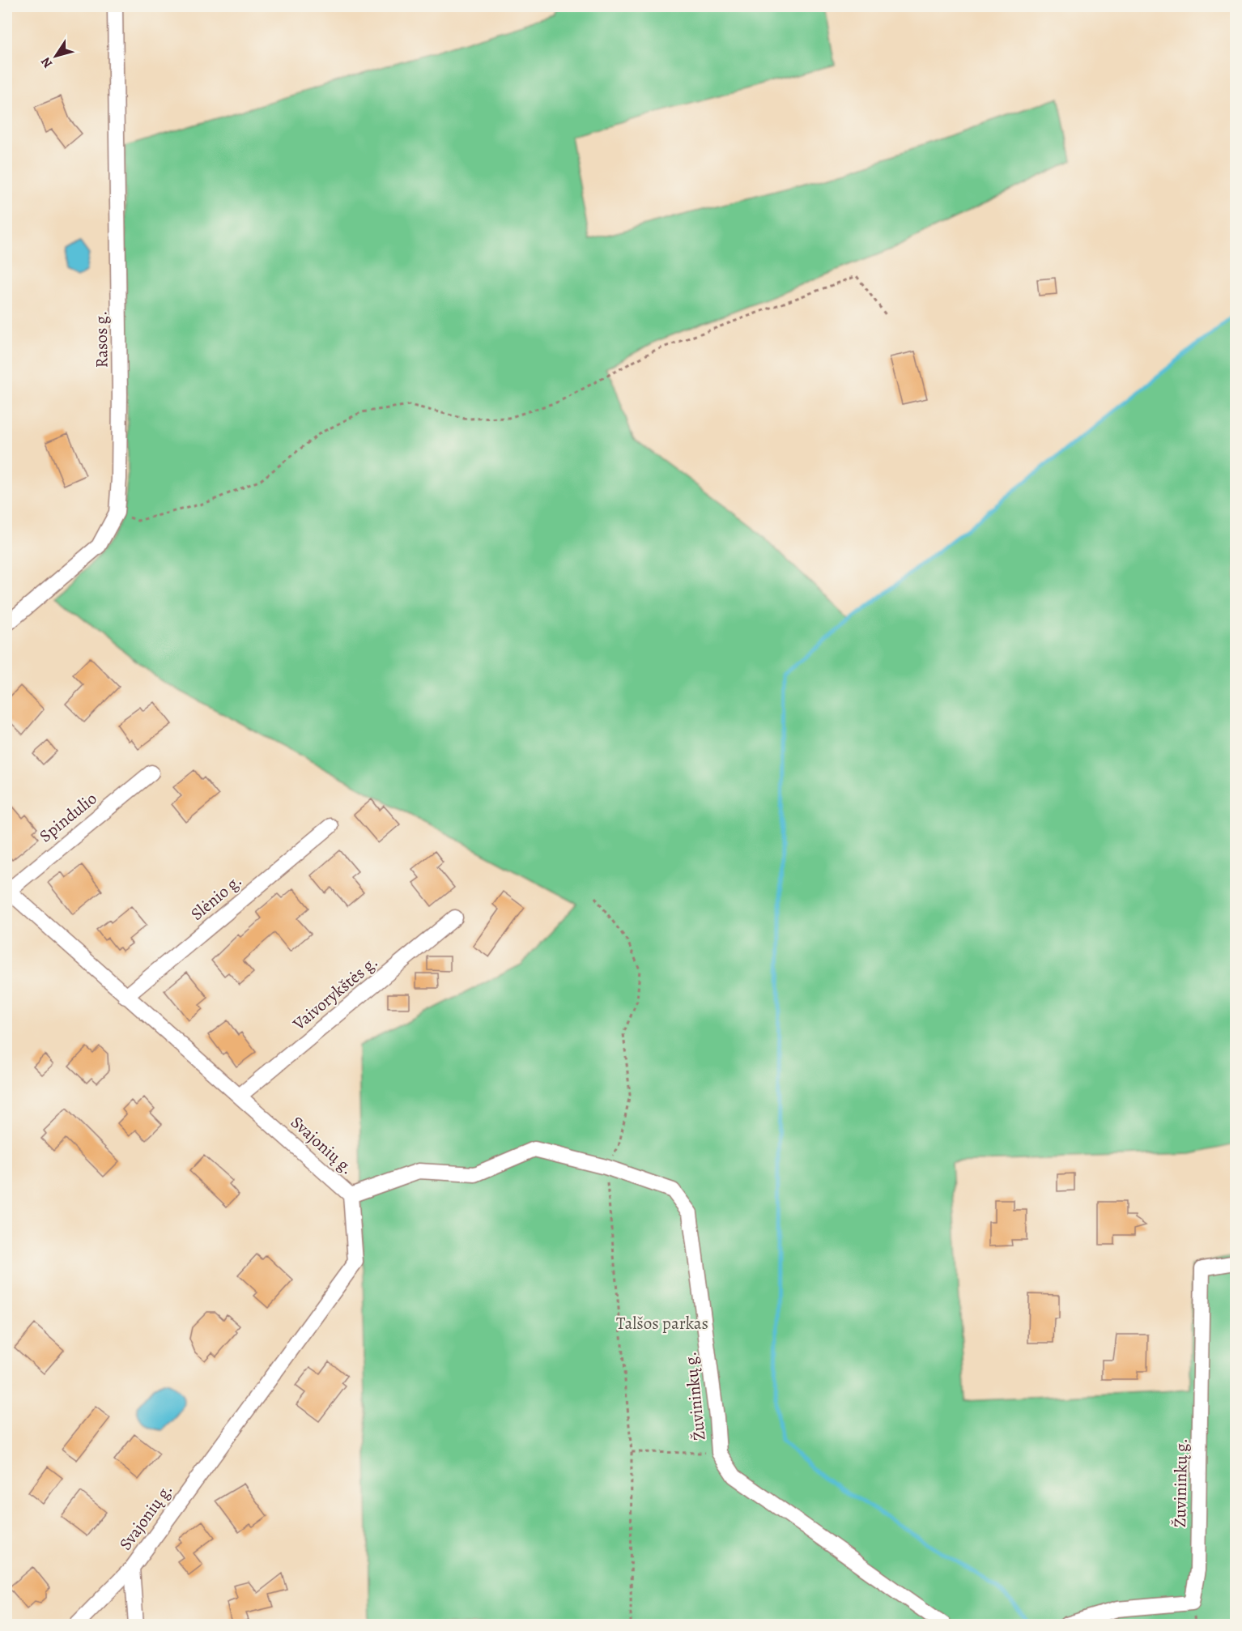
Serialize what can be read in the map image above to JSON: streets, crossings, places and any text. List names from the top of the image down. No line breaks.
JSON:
{"streets":{"street":["Rasos g.","Spindulio","Slėnio g.","Vaivorykštės g.","Svajonių g.","Žuvininkų g."]},"crossings":[["Spindulio","Svajonių g."],["Slėnio g.","Svajonių g."],["Vaivorykštės g.","Svajonių g."],["Svajonių g.","Žuvininkų g."]],"parks":["Talšos parkas"],"north":"bottom left"}
